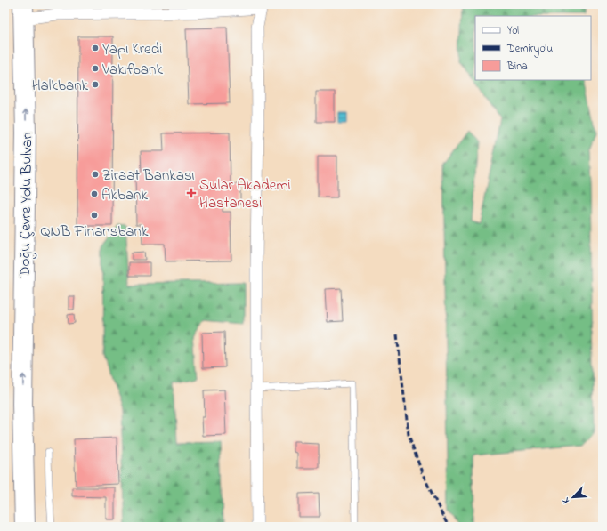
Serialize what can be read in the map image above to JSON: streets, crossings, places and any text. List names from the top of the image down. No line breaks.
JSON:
{"streets":{"highway":["Doğu Çevre Yolu Bulvarı"]},"one_way":["Doğu Çevre Yolu Bulvarı"],"places":{"other":["Yapı Kredi","Vakıfbank","Halkbank","Ziraat Bankası","Akbank","QNB Finansbank"],"health":["Sular Akademi Hastanesi"]},"legend":["Yol","Demiryolu","Bina"],"north":"bottom left"}
